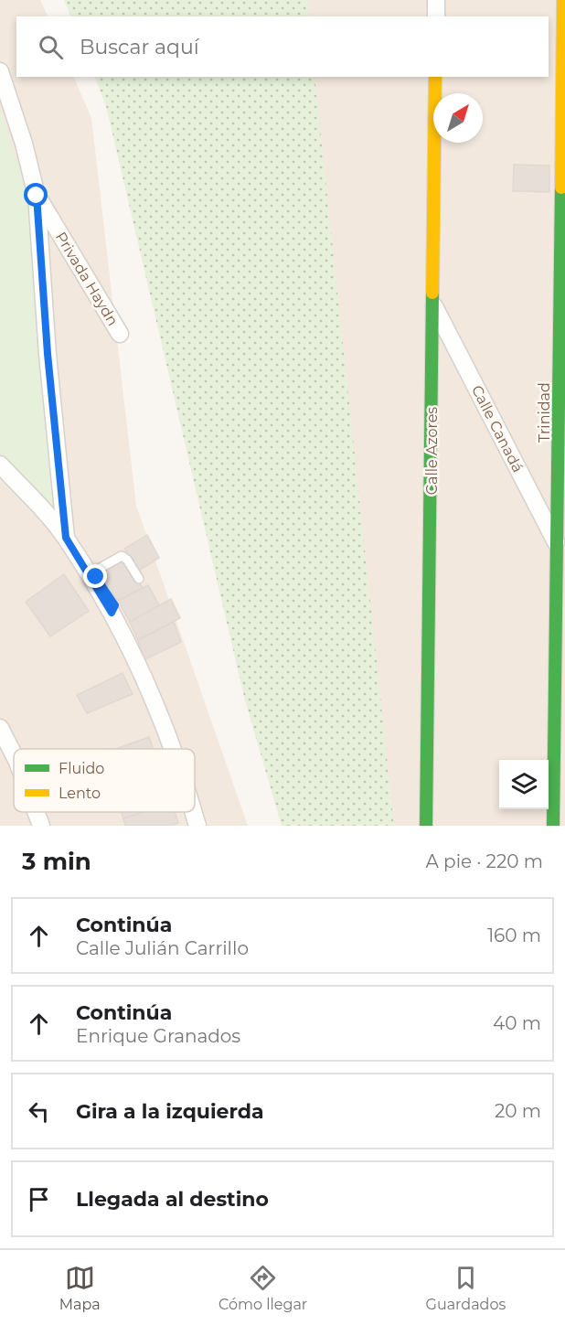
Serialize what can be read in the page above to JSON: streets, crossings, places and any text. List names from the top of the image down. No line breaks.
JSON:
{"streets":{"street":["Privada Haydn","Trinidad","Calle Canadá","Calle Azores"]},"crossings":[["Trinidad","Calle Canadá"],["Calle Canadá","Calle Azores"]],"legend":["Fluido","Lento"],"north":"top right","page":{"search":"Buscar aquí","heading":["3 min","A pie · 220 m"],"list":[["Continúa","Calle Julián Carrillo","160 m"],["Continúa","Enrique Granados","40 m"],["Gira a la izquierda","20 m"],"Llegada al destino"],"nav":["Mapa","Cómo llegar","Guardados"]}}
